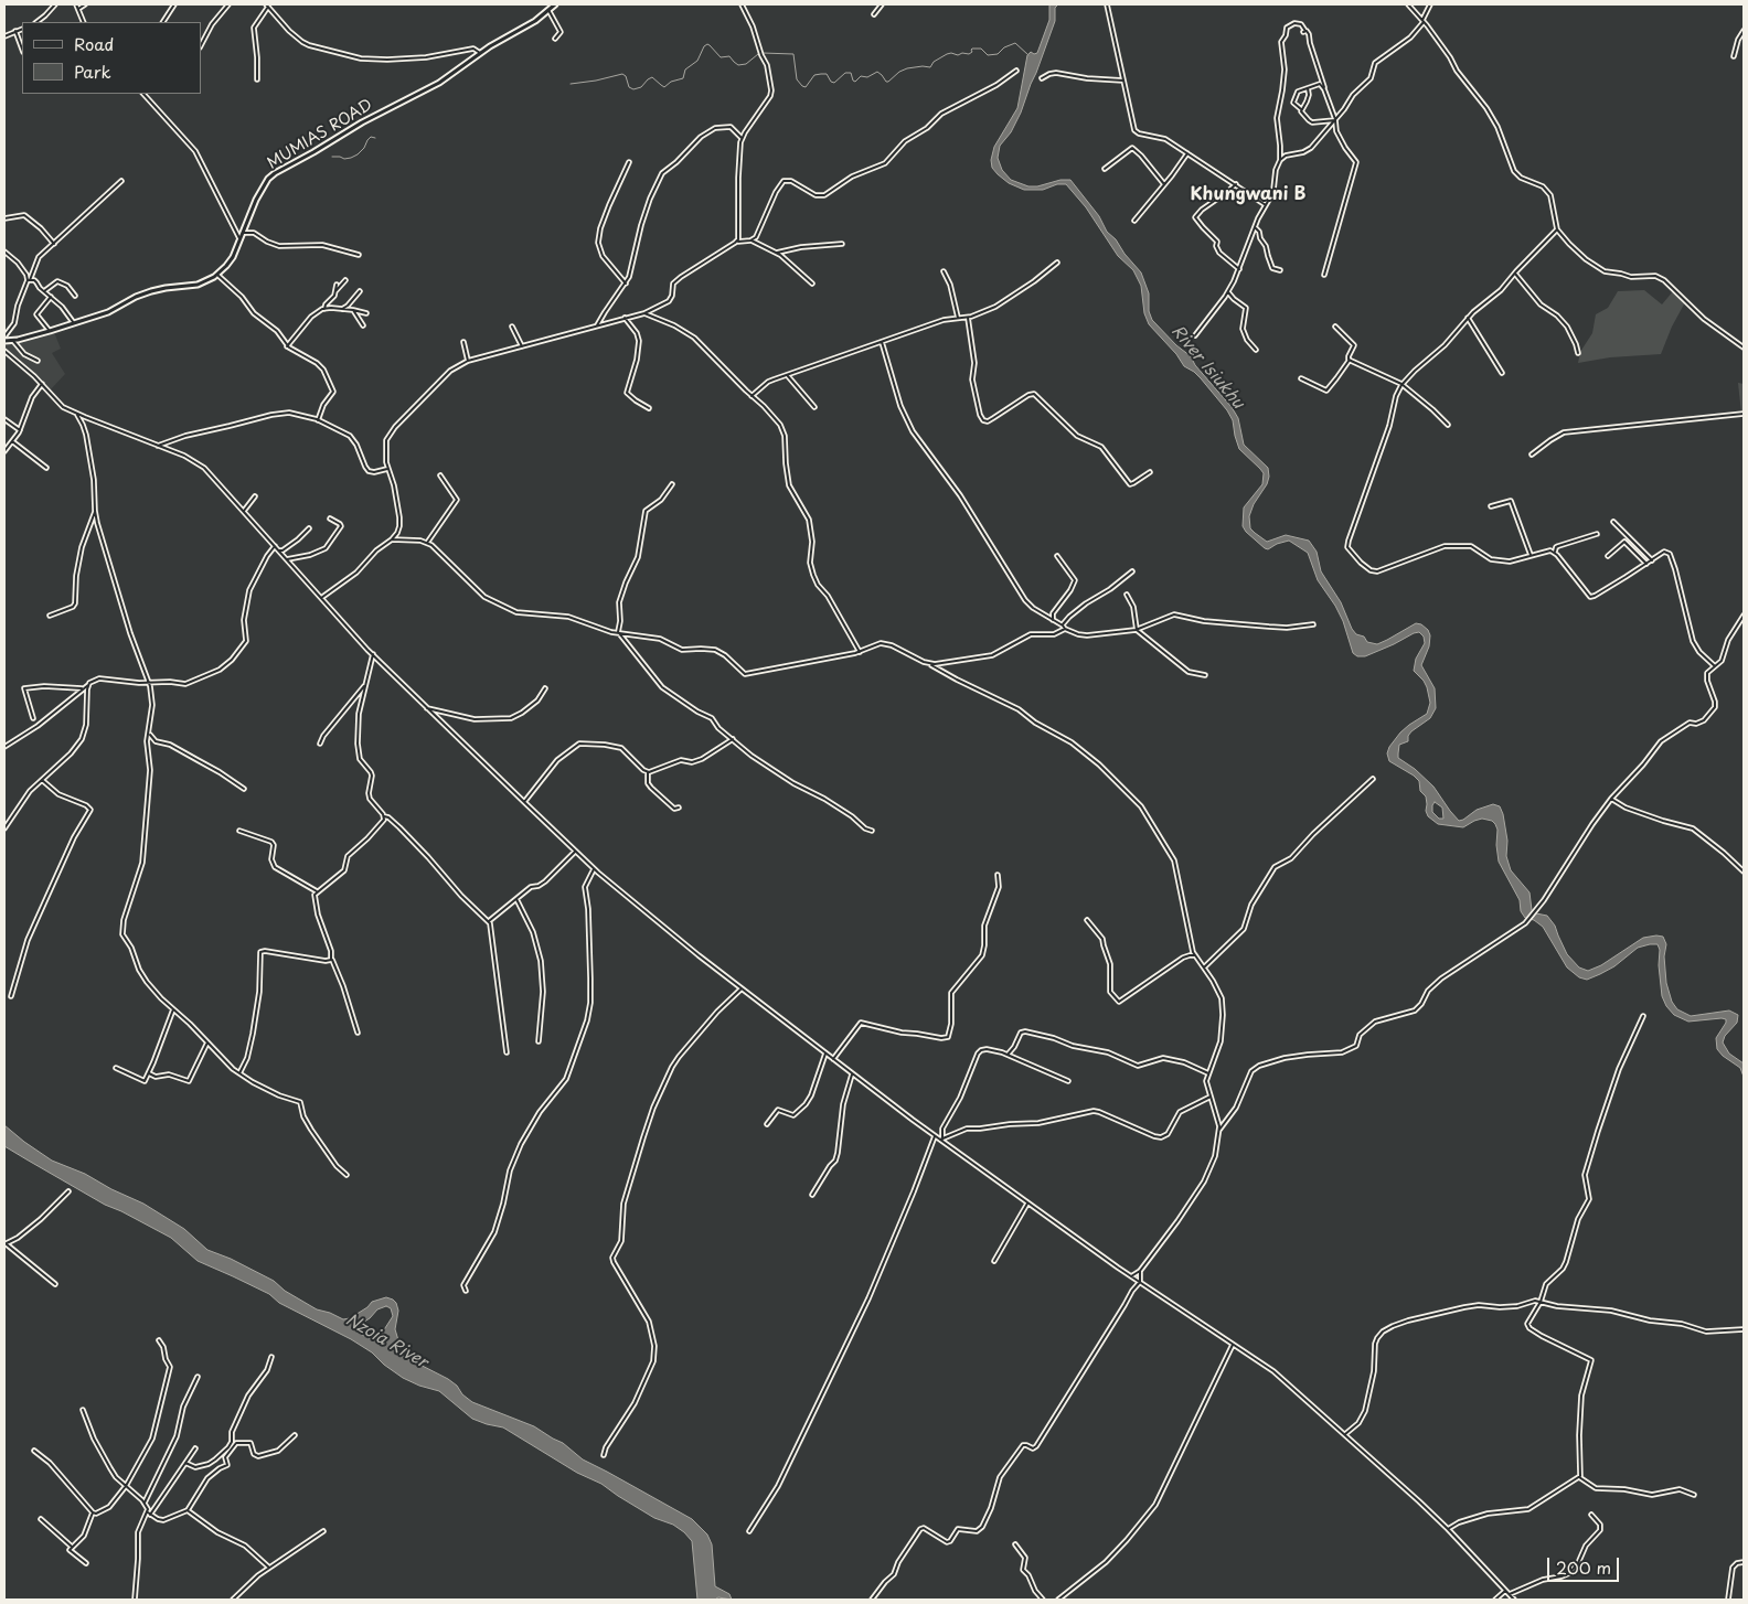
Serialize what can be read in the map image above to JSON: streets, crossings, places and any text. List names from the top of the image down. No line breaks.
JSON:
{"streets":{"street":["MUMIAS ROAD"]},"districts":["Khungwani B"],"water":["River Isiukhu","Nzoia River"],"legend":["Road","Park"],"scale_bar":"200 m"}
